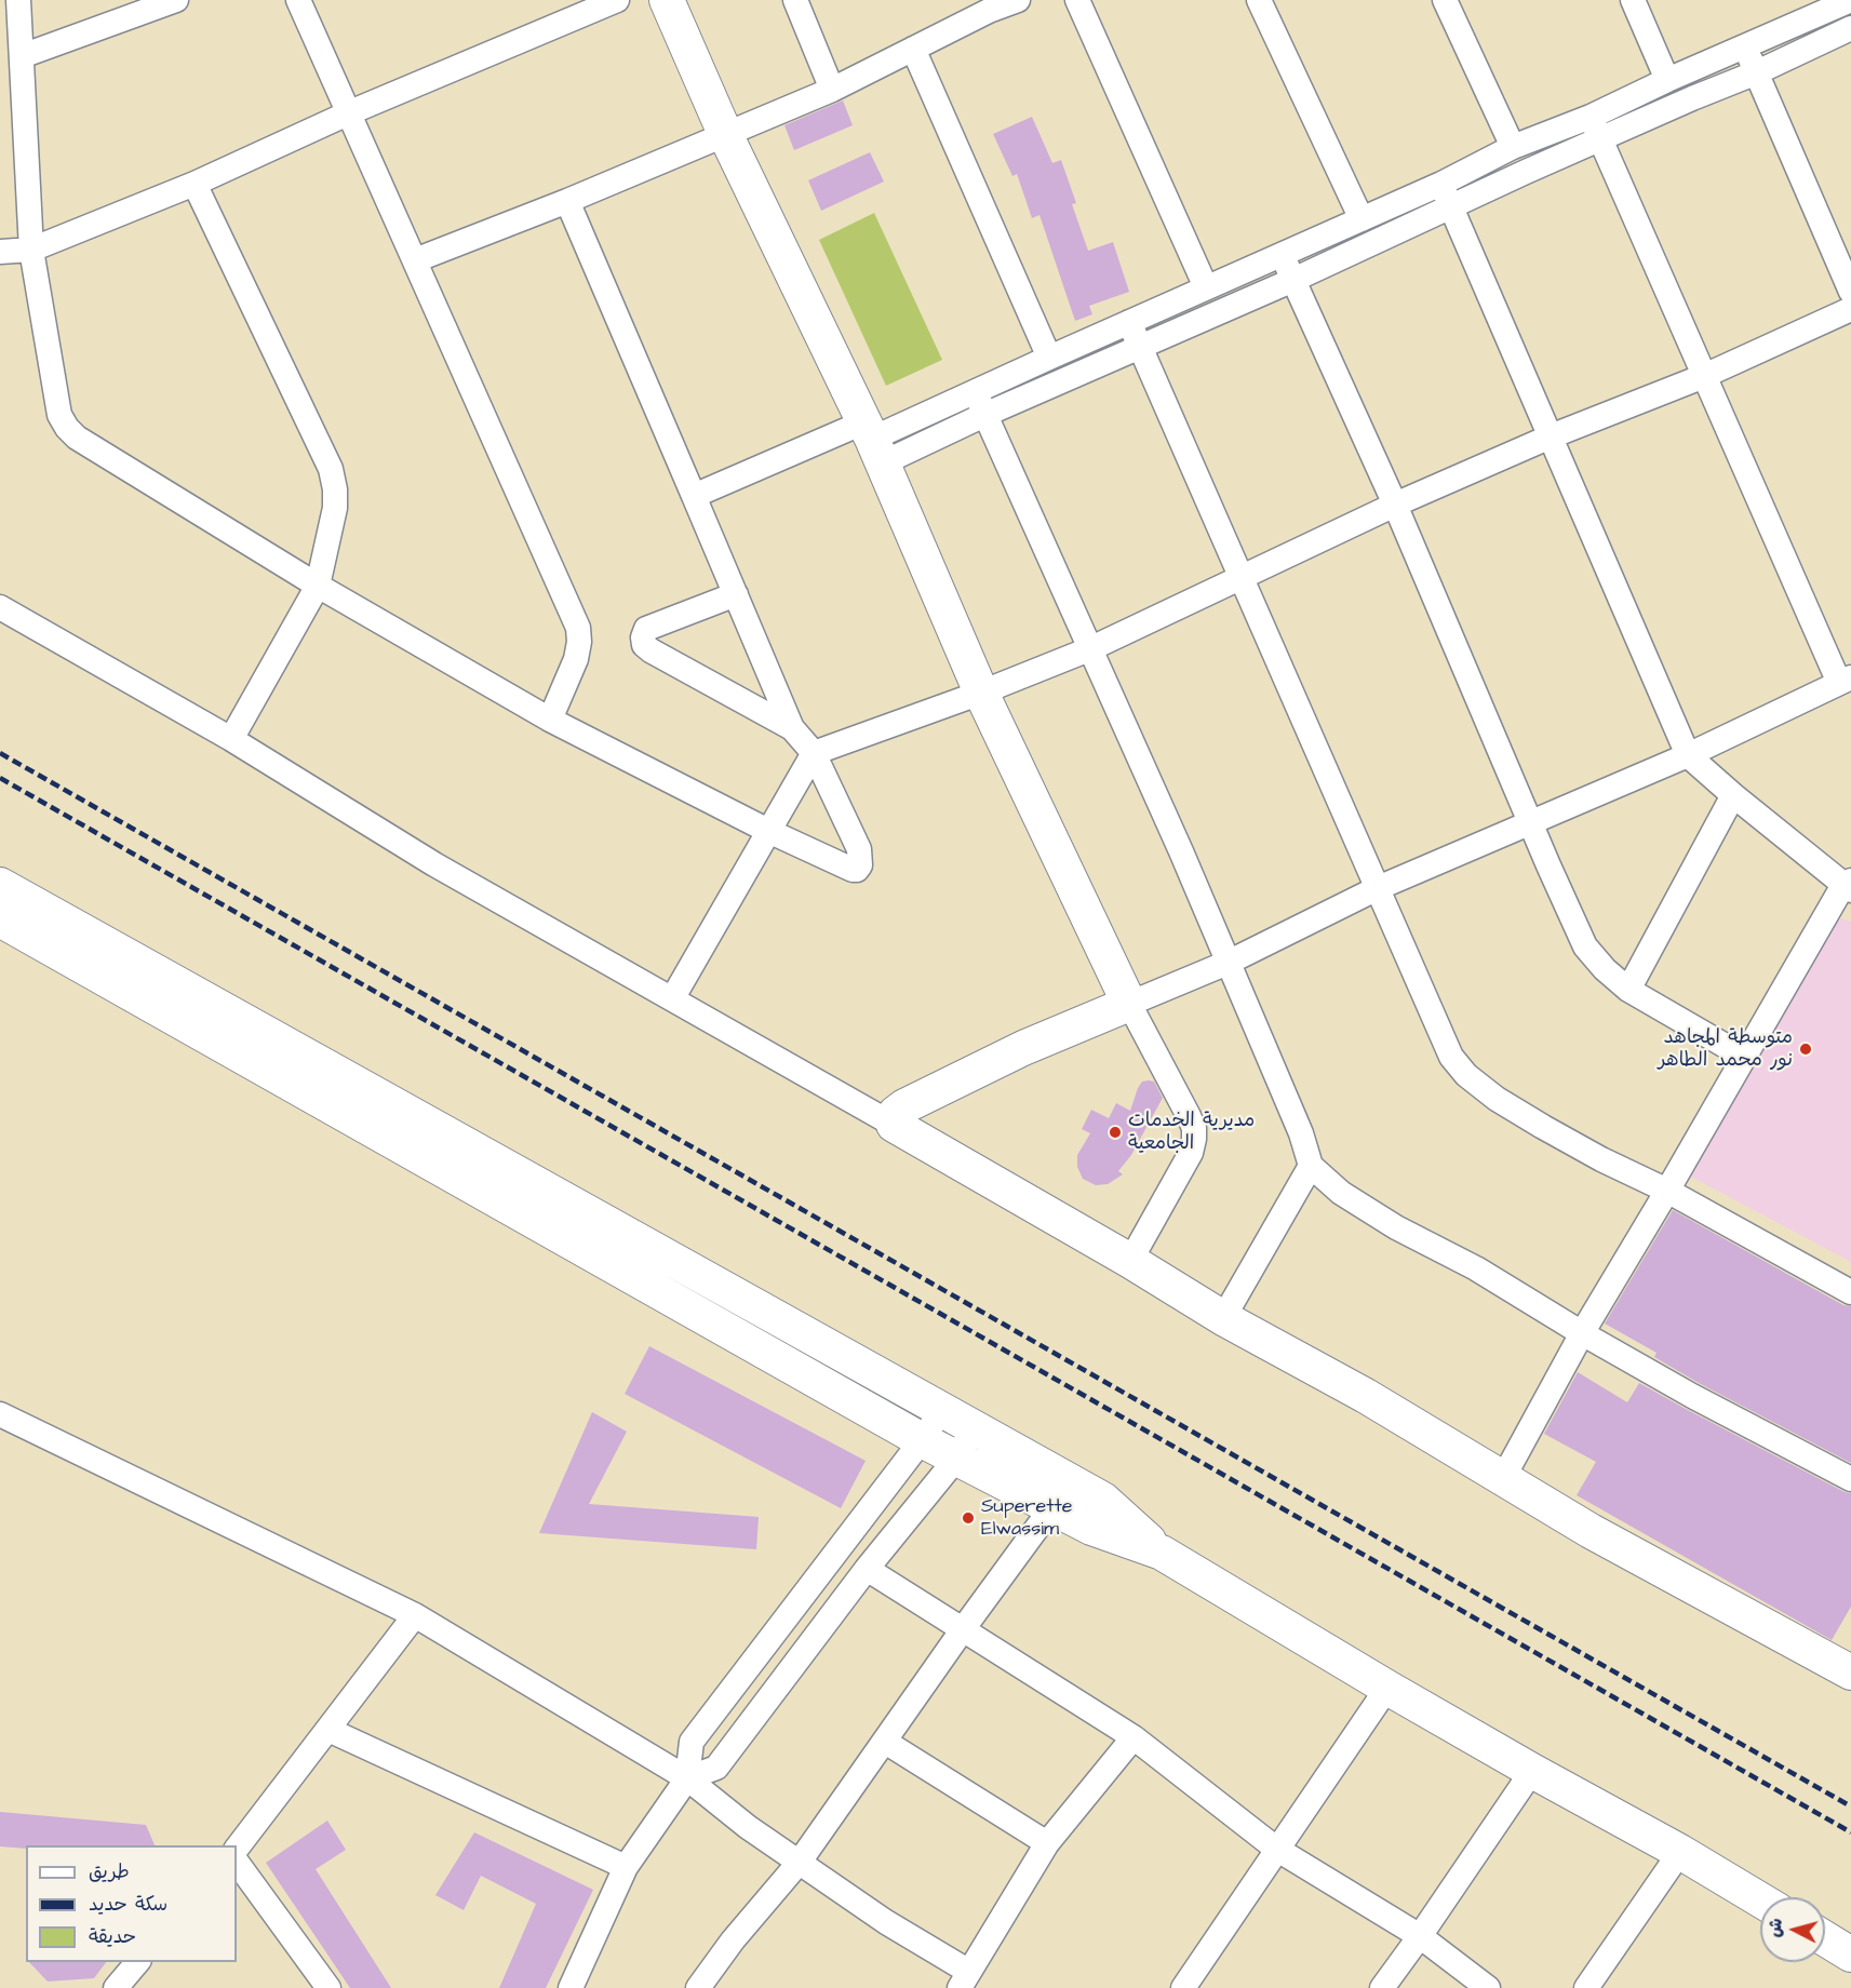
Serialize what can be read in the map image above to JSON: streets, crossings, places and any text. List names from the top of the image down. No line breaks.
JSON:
{"places":["متوسطة المجاهد نور محمد الطاهر","مديرية الخدمات الجامعية","Superette Elwassim"],"legend":["طريق","سكة حديد","حديقة"],"north":"left"}
